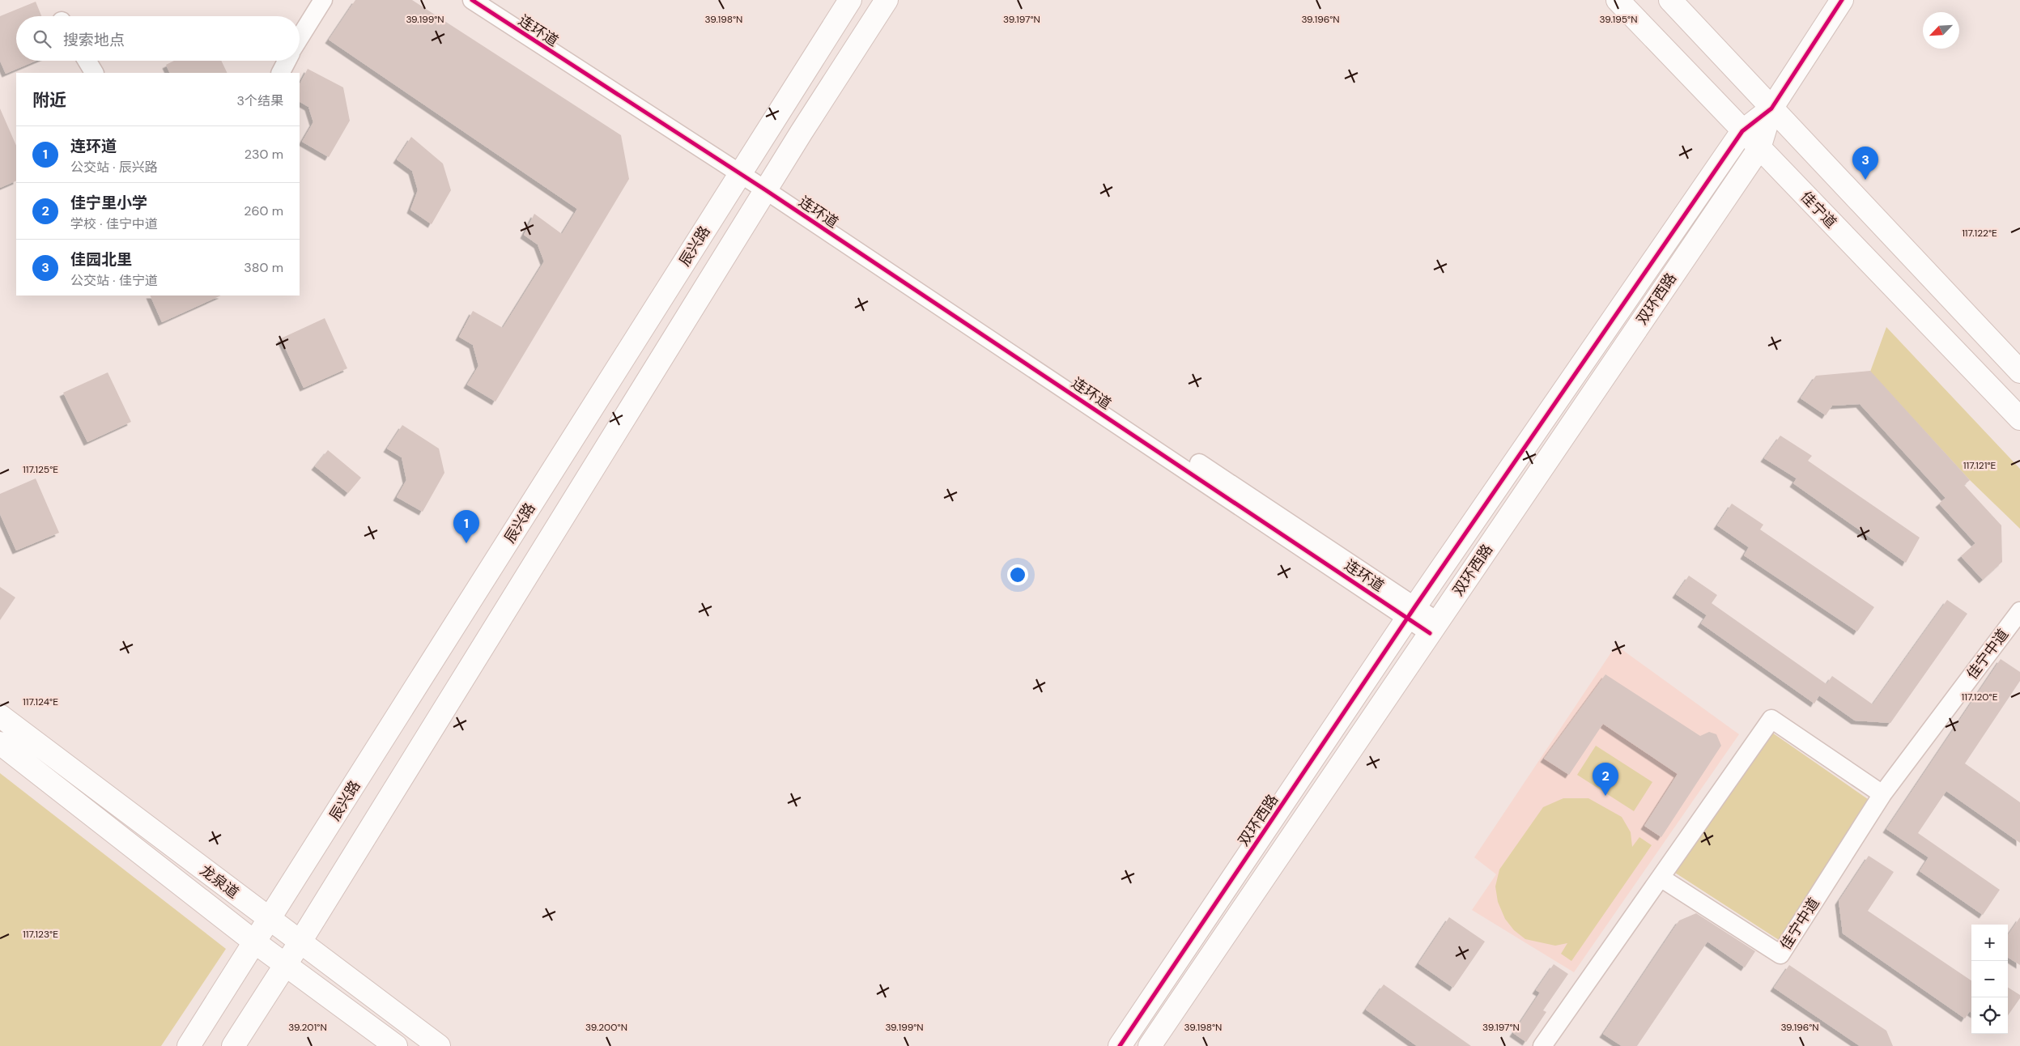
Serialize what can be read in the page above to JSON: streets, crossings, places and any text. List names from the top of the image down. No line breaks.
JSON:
{"streets":{"main road":["佳宁道","辰兴路","双环西路","龙泉道"],"street":["连环道","佳宁中道"]},"crossings":[["连环道","辰兴路"],["连环道","双环西路"],["佳宁道","双环西路"],["辰兴路","龙泉道"]],"north":"bottom left","page":{"search":"搜索地点","heading":["附近","3个结果"],"list":[{"mark":"1","name":"连环道","note":"公交站 · 辰兴路","value":"230 m"},{"mark":"2","name":"佳宁里小学","note":"学校 · 佳宁中道","value":"260 m"},{"mark":"3","name":"佳园北里","note":"公交站 · 佳宁道","value":"380 m"}],"pins":["3","1","2"],"map_buttons":["+","−"]},"coordinates":["39.199°N","39.198°N","39.197°N","39.196°N","39.195°N","117.122°E","117.121°E","117.125°E","117.120°E","117.124°E","117.123°E","39.201°N","39.200°N"]}
